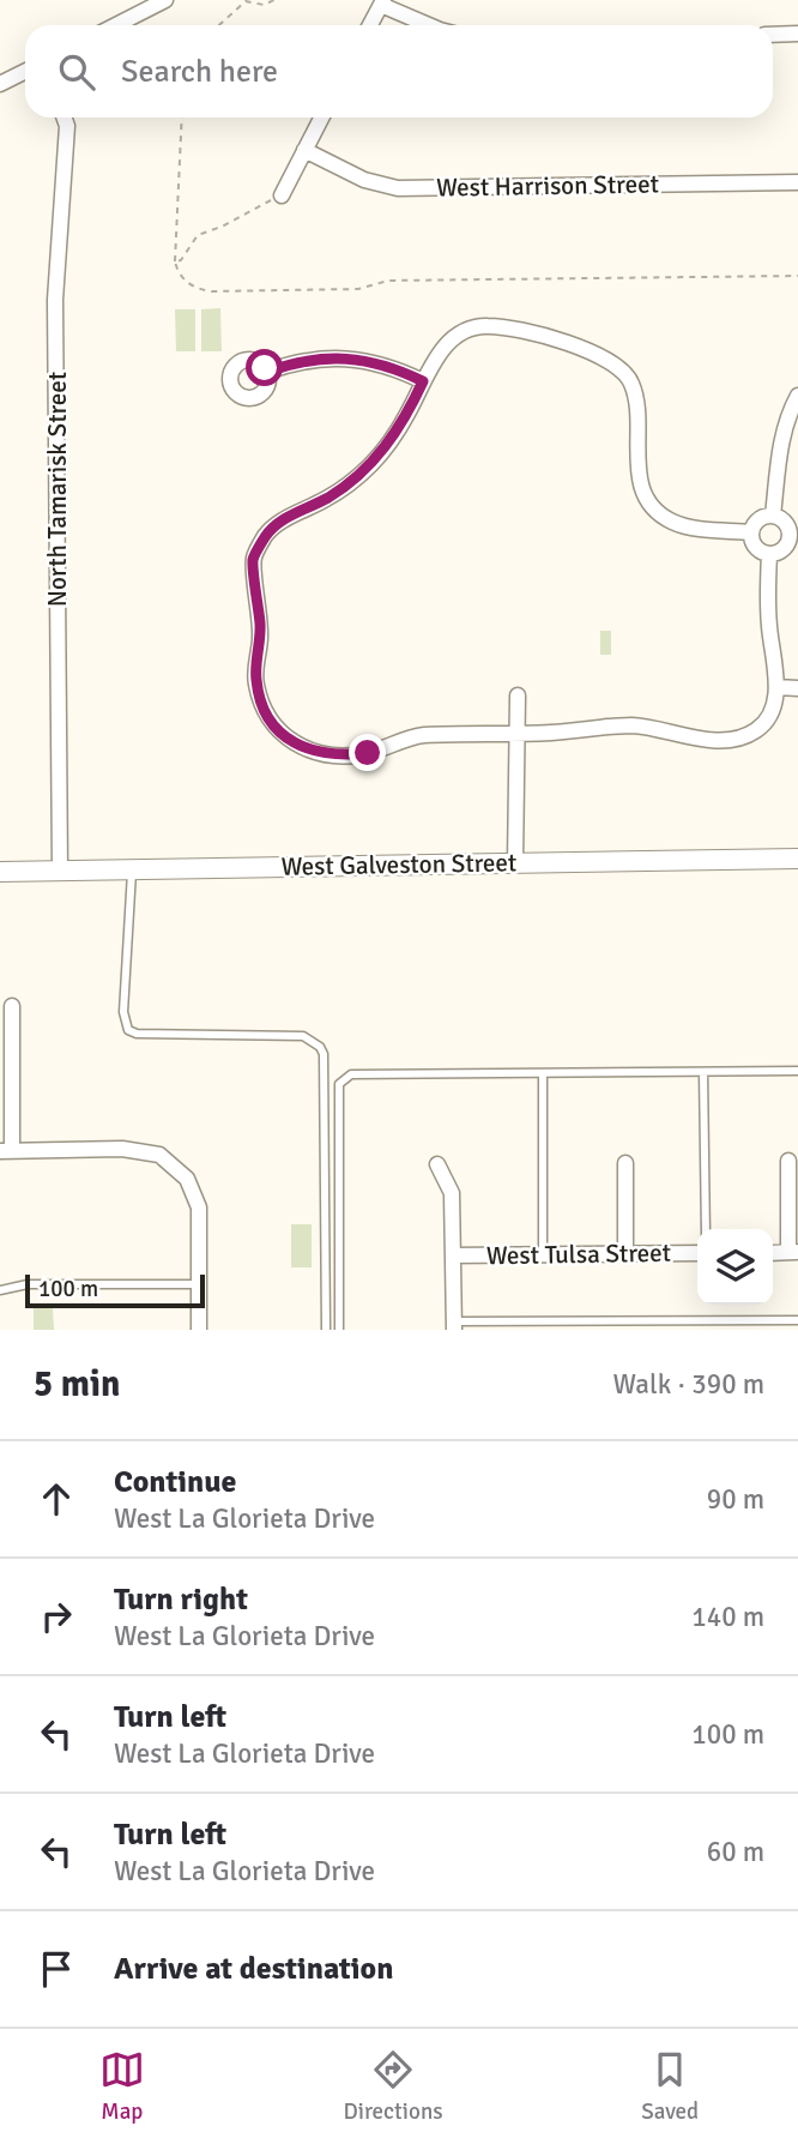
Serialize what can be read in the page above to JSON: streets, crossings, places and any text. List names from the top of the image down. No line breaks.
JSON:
{"streets":{"street":["West Harrison Street","North Tamarisk Street","West Galveston Street","West Tulsa Street"]},"crossings":[["North Tamarisk Street","West Galveston Street"]],"scale_bar":"100 m","page":{"search":"Search here","scale":"100 m","heading":["5 min","Walk · 390 m"],"list":[["Continue","West La Glorieta Drive","90 m"],["Turn right","West La Glorieta Drive","140 m"],["Turn left","West La Glorieta Drive","100 m"],["Turn left","West La Glorieta Drive","60 m"],"Arrive at destination"],"nav":["Map","Directions","Saved"]}}
